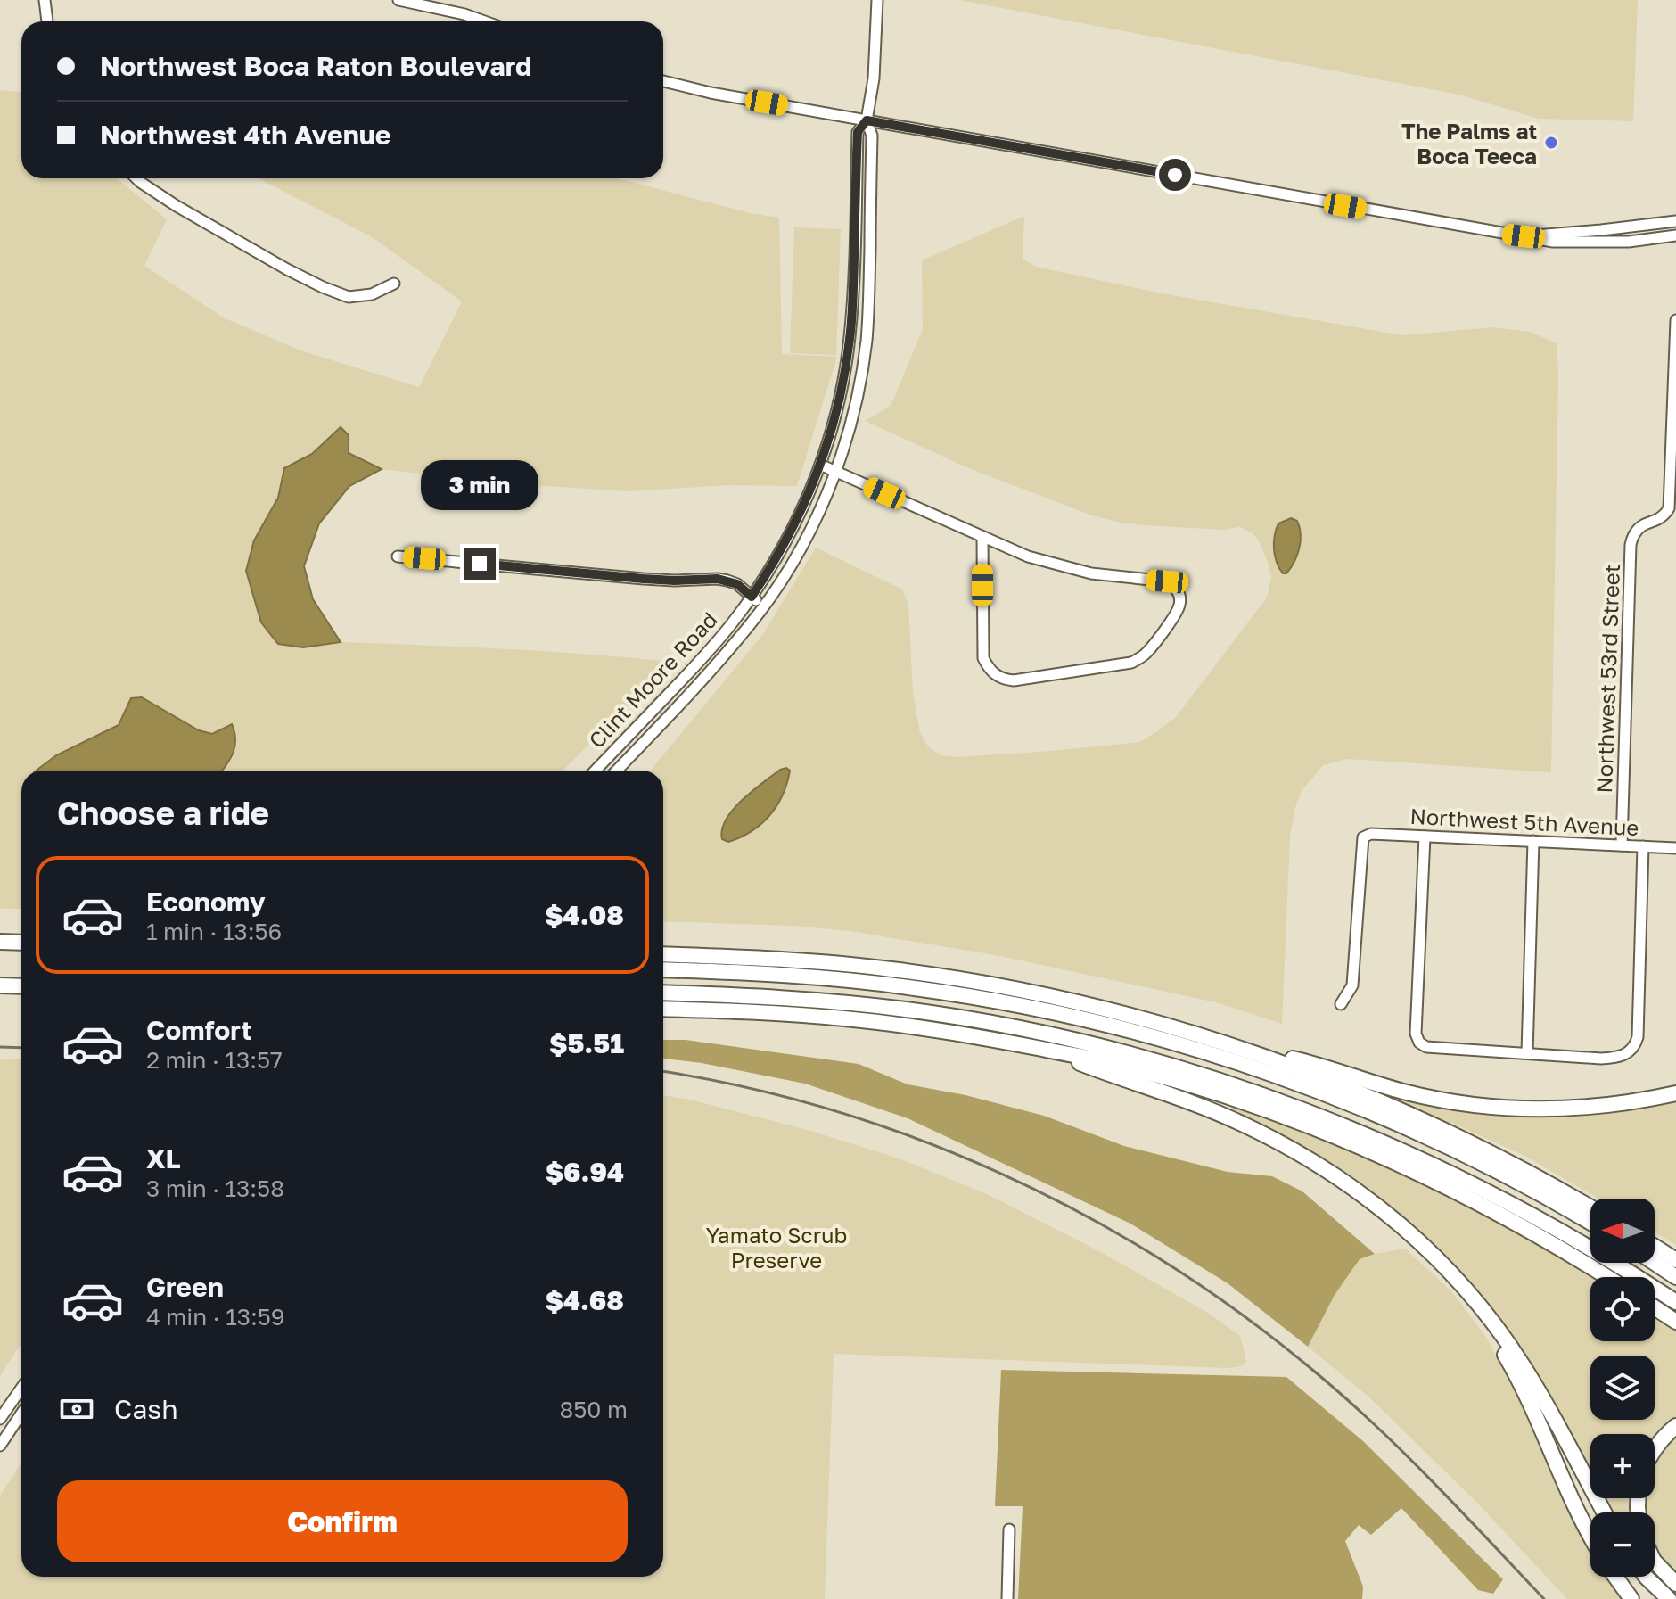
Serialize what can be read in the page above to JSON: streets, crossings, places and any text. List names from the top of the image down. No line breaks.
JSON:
{"streets":{"street":["Northwest 53rd Street","Clint Moore Road","Northwest 5th Avenue"]},"crossings":[["Northwest 53rd Street","Northwest 5th Avenue"]],"parks":["Yamato Scrub Preserve"],"places":["The Palms at Boca Teeca"],"north":"left","page":{"banner":["Northwest Boca Raton Boulevard","Northwest 4th Avenue"],"bubble":"3 min","heading":"Choose a ride","list":[{"name":"Economy","note":"1 min · 13:56","value":"$4.08"},{"name":"Comfort","note":"2 min · 13:57","value":"$5.51"},{"name":"XL","note":"3 min · 13:58","value":"$6.94"},{"name":"Green","note":"4 min · 13:59","value":"$4.68"}],"map_buttons":["+","−"],"pay":["Cash","850 m"],"buttons":"Confirm"}}
